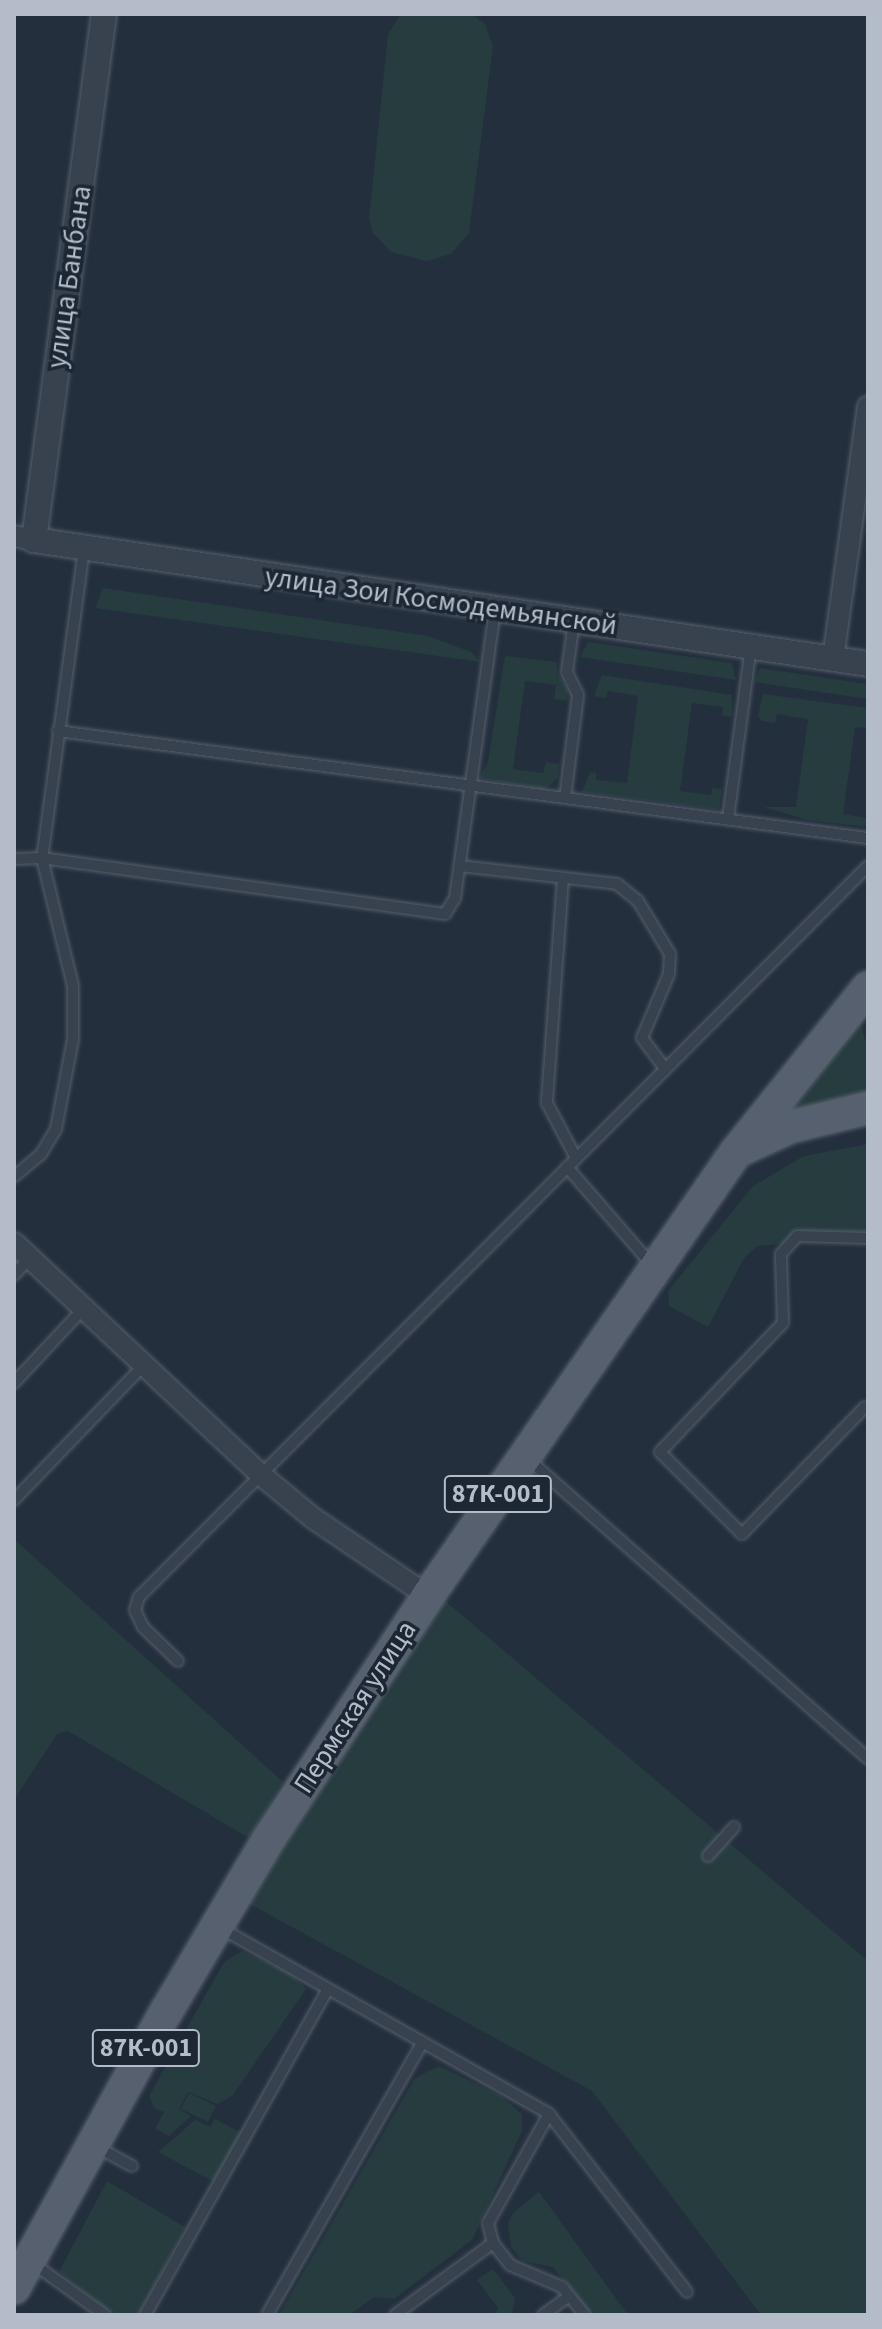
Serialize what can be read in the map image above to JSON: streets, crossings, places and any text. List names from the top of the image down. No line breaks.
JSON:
{"streets":{"main road":["87К-001","Пермская улица"],"street":["улица Банбана","улица Зои Космодемьянской"]},"crossings":[["улица Банбана","улица Зои Космодемьянской"],["87К-001","Пермская улица"]]}
